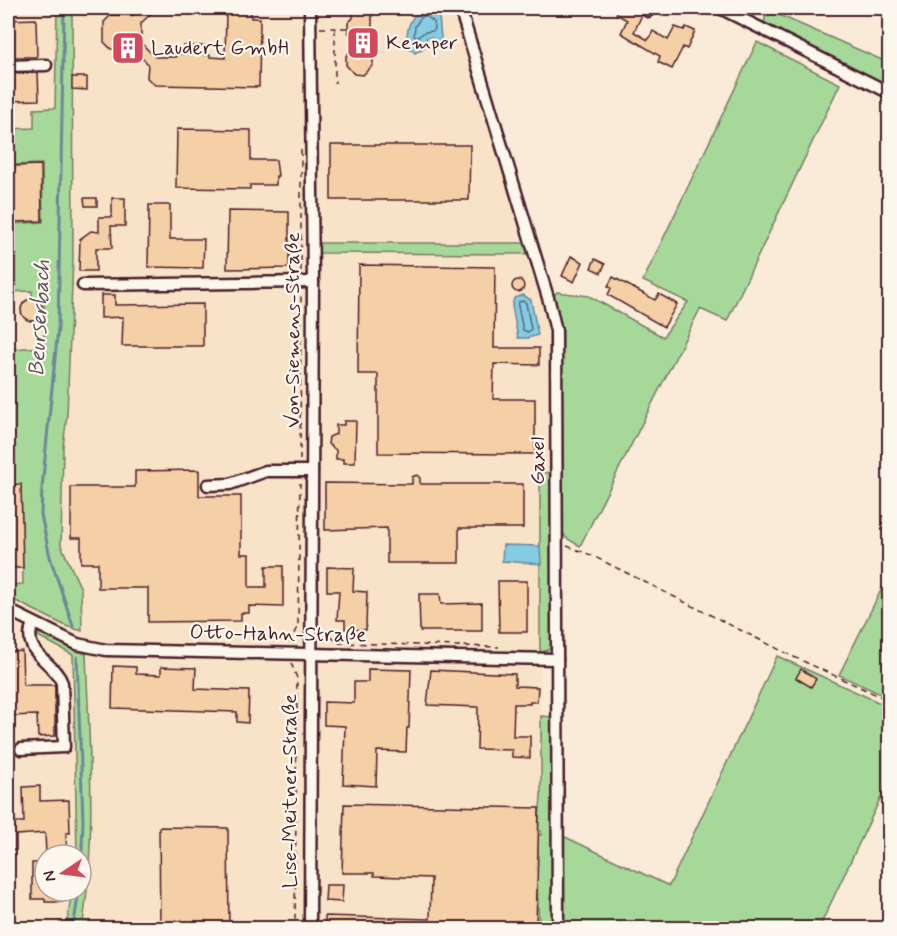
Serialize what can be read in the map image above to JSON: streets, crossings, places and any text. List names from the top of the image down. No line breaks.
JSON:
{"streets":{"street":["Von-Siemens-Straße","Gaxel","Otto-Hahn-Straße","Lise-Meitner-Straße"]},"crossings":[["Von-Siemens-Straße","Otto-Hahn-Straße"],["Von-Siemens-Straße","Lise-Meitner-Straße"],["Gaxel","Otto-Hahn-Straße"],["Otto-Hahn-Straße","Lise-Meitner-Straße"]],"water":["Beurserbach"],"places":{"building":["Kemper","Laudert GmbH"]},"north":"left"}
